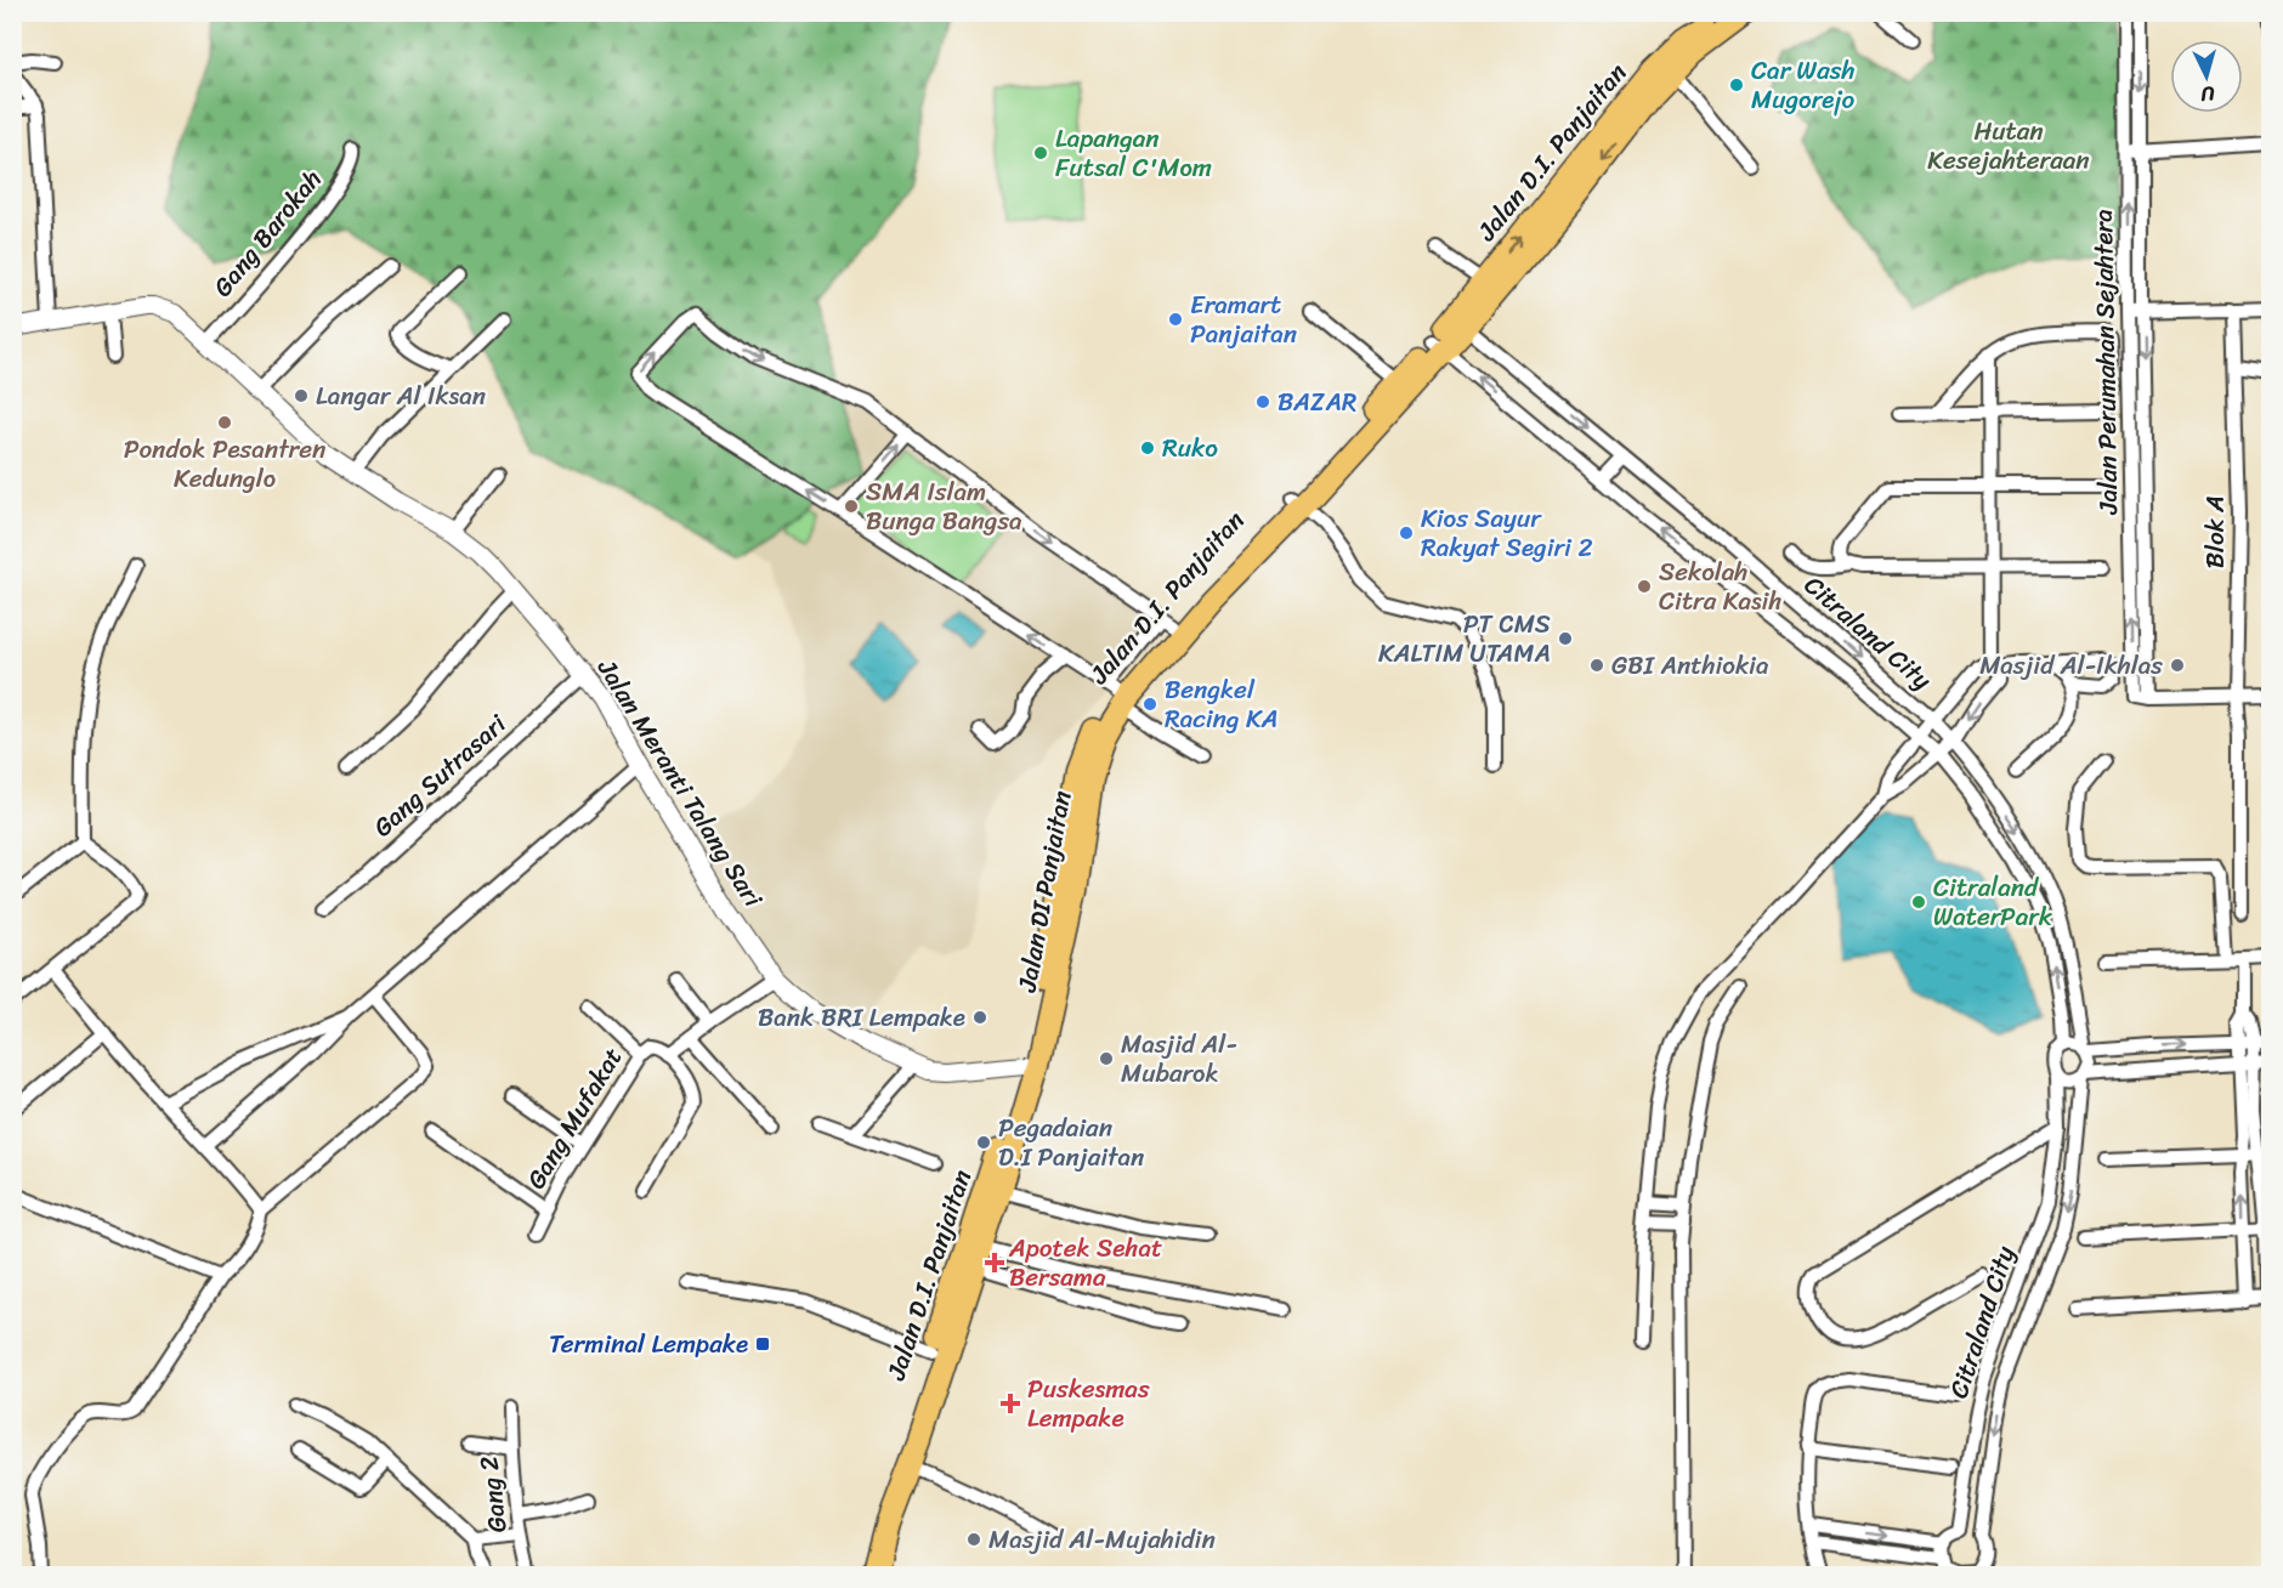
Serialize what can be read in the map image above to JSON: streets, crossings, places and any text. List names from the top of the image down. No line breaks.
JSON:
{"streets":{"highway":["Jalan D.I. Panjaitan","Jalan DI Panjaitan"],"street":["Gang Barokah","Jalan Perumahan Sejahtera","Blok A","Citraland City","Gang Sutrasari","Jalan Meranti Talang Sari","Gang Mufakat","Gang 2"]},"crossings":[["Jalan D.I. Panjaitan","Citraland City"],["Jalan D.I. Panjaitan","Jalan Meranti Talang Sari"],["Jalan D.I. Panjaitan","Jalan DI Panjaitan"],["Gang Barokah","Jalan Meranti Talang Sari"],["Citraland City","Jalan DI Panjaitan"],["Gang Sutrasari","Jalan Meranti Talang Sari"],["Jalan Meranti Talang Sari","Jalan DI Panjaitan"]],"parks":["Hutan Kesejahteraan"],"places":{"other":["Car Wash Mugorejo","Lapangan Futsal C'Mom","Eramart Panjaitan","Langar Al Iksan","BAZAR","Pondok Pesantren Kedunglo","Ruko","SMA Islam Bunga Bangsa","Kios Sayur Rakyat Segiri 2","Sekolah Citra Kasih","PT CMS KALTIM UTAMA","GBI Anthiokia","Masjid Al-Ikhlas","Bengkel Racing KA","Citraland WaterPark","Bank BRI Lempake","Masjid Al- Mubarok","Pegadaian D.I Panjaitan","Masjid Al-Mujahidin"],"health":["Apotek Sehat Bersama","Puskesmas Lempake"],"transit":["Terminal Lempake"]},"north":"bottom"}
